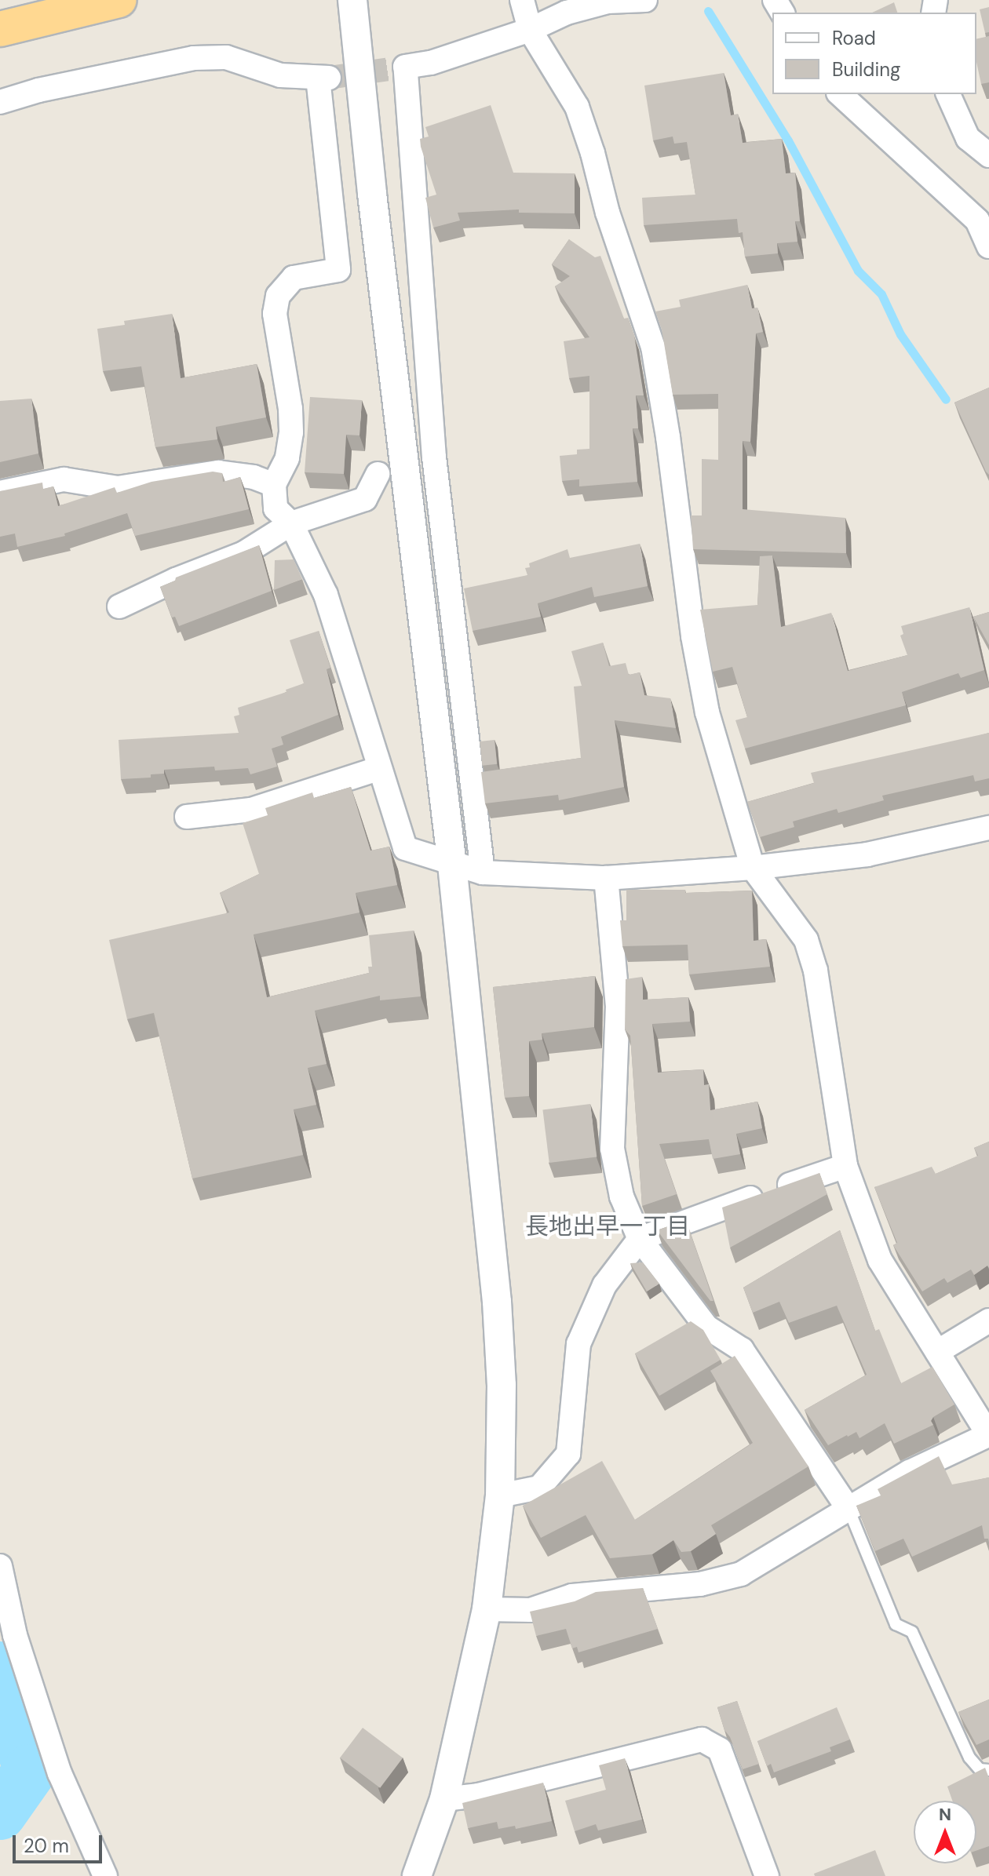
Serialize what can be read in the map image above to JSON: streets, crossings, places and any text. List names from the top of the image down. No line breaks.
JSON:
{"districts":["長地出早一丁目"],"legend":["Road","Building"],"scale_bar":"20 m","north":"top"}
